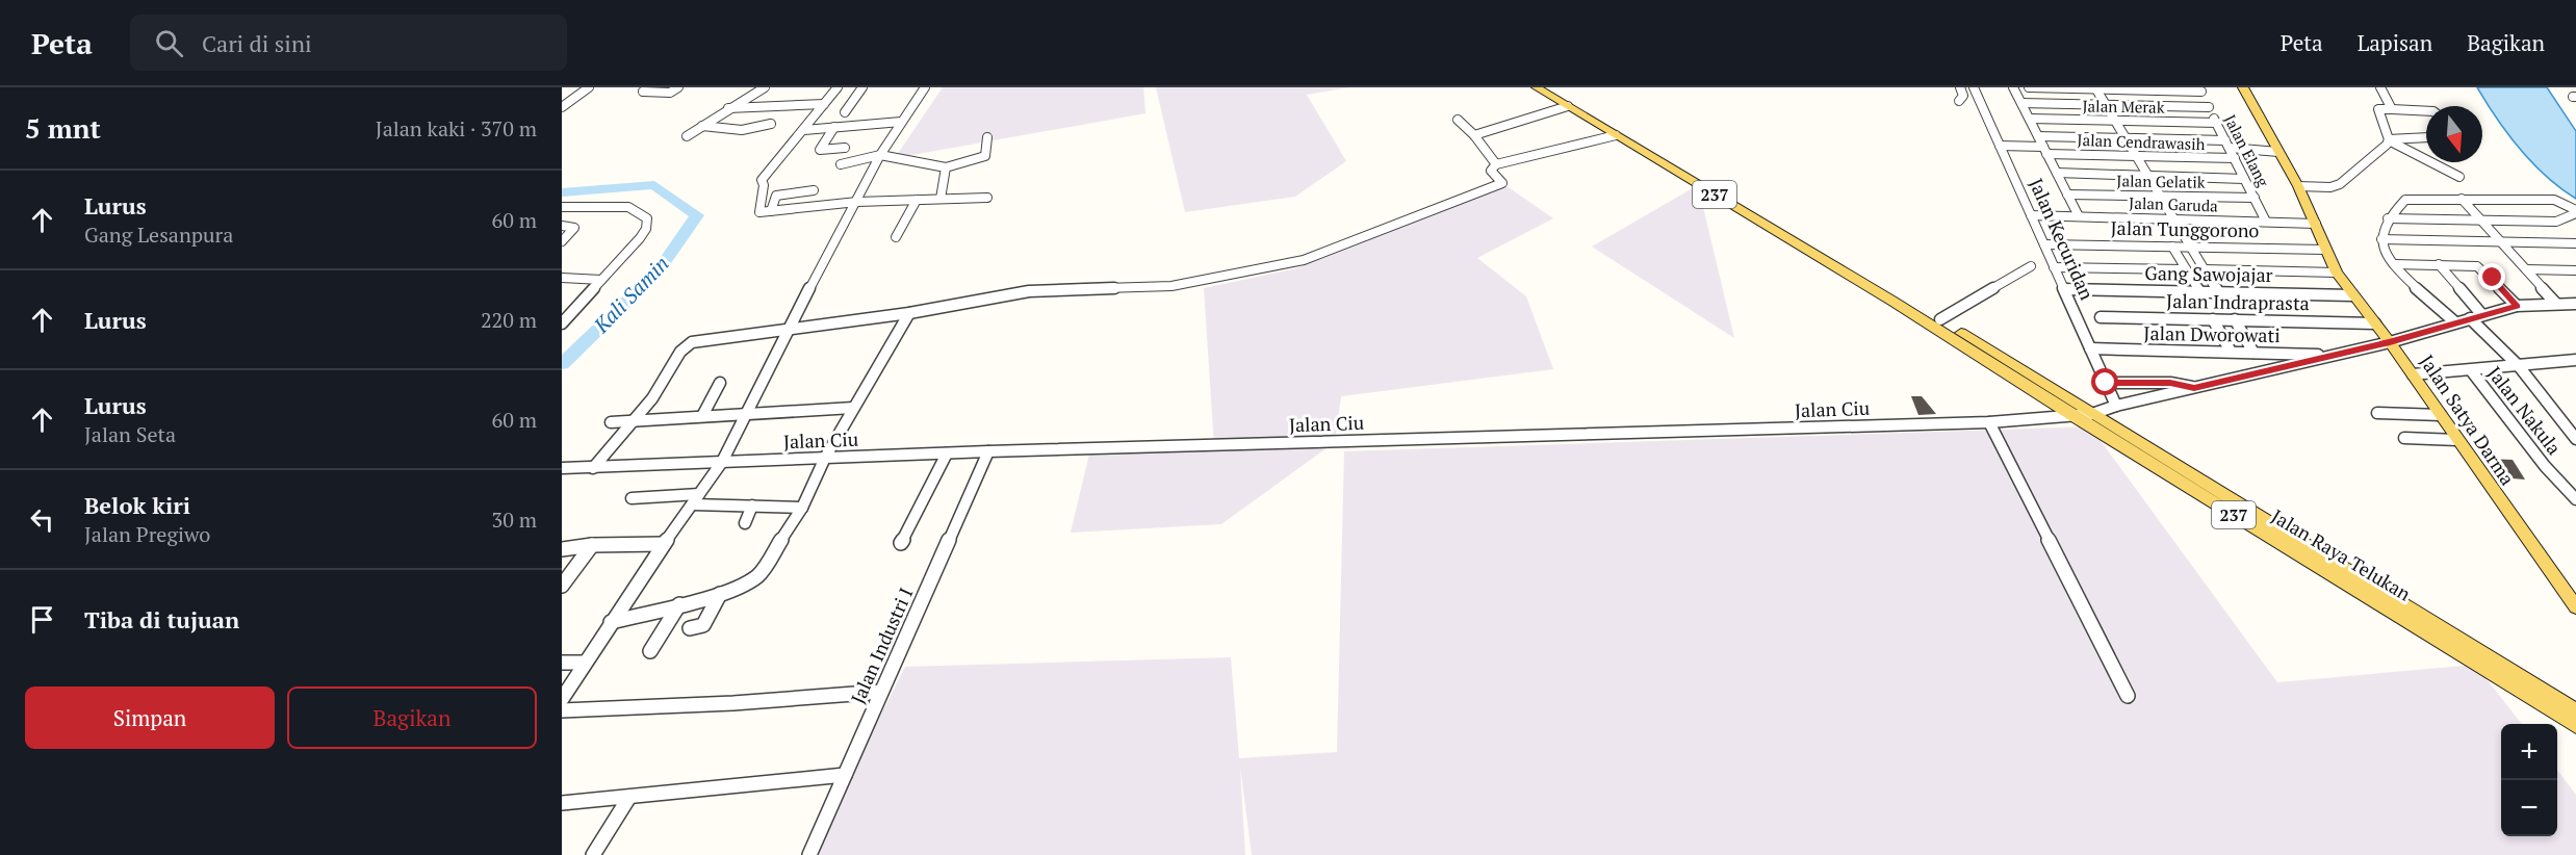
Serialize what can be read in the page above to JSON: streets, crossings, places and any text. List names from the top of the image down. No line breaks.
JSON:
{"streets":{"main road":["237","Jalan Satya Darma","Jalan Raya Telukan"],"street":["Jalan Merak","Jalan Cendrawasih","Jalan Elang","Jalan Gelatik","Jalan Garuda","Jalan Tunggorono","Jalan Kecuridan","Gang Sawojajar","Jalan Indraprasta","Jalan Dworowati","Jalan Ciu","Jalan Nakula","Jalan Industri I"]},"crossings":[["Jalan Merak","Jalan Elang"],["Jalan Cendrawasih","Jalan Elang"],["Jalan Cendrawasih","Jalan Kecuridan"],["Jalan Elang","Jalan Gelatik"],["Jalan Elang","Jalan Garuda"],["237","Jalan Raya Telukan"],["Jalan Garuda","Jalan Kecuridan"],["Jalan Garuda","Jalan Satya Darma"],["Jalan Tunggorono","Jalan Kecuridan"],["Jalan Tunggorono","Jalan Satya Darma"],["Jalan Kecuridan","Gang Sawojajar"],["Jalan Kecuridan","Jalan Dworowati"],["Jalan Kecuridan","Jalan Ciu"],["Gang Sawojajar","Jalan Satya Darma"],["Jalan Indraprasta","Jalan Satya Darma"],["Jalan Dworowati","Jalan Ciu"],["Jalan Ciu","Jalan Satya Darma"],["Jalan Ciu","Jalan Raya Telukan"],["Jalan Ciu","Jalan Industri I"]],"water":["Kali Samin"],"north":"bottom","page":{"header":"Peta","search":"Cari di sini","nav":["Peta","Lapisan","Bagikan"],"heading":["5 mnt","Jalan kaki · 370 m"],"list":[["Lurus","Gang Lesanpura","60 m"],["Lurus","220 m"],["Lurus","Jalan Seta","60 m"],["Belok kiri","Jalan Pregiwo","30 m"],"Tiba di tujuan"],"buttons":["Simpan","Bagikan"],"map_buttons":["+","−"]}}
